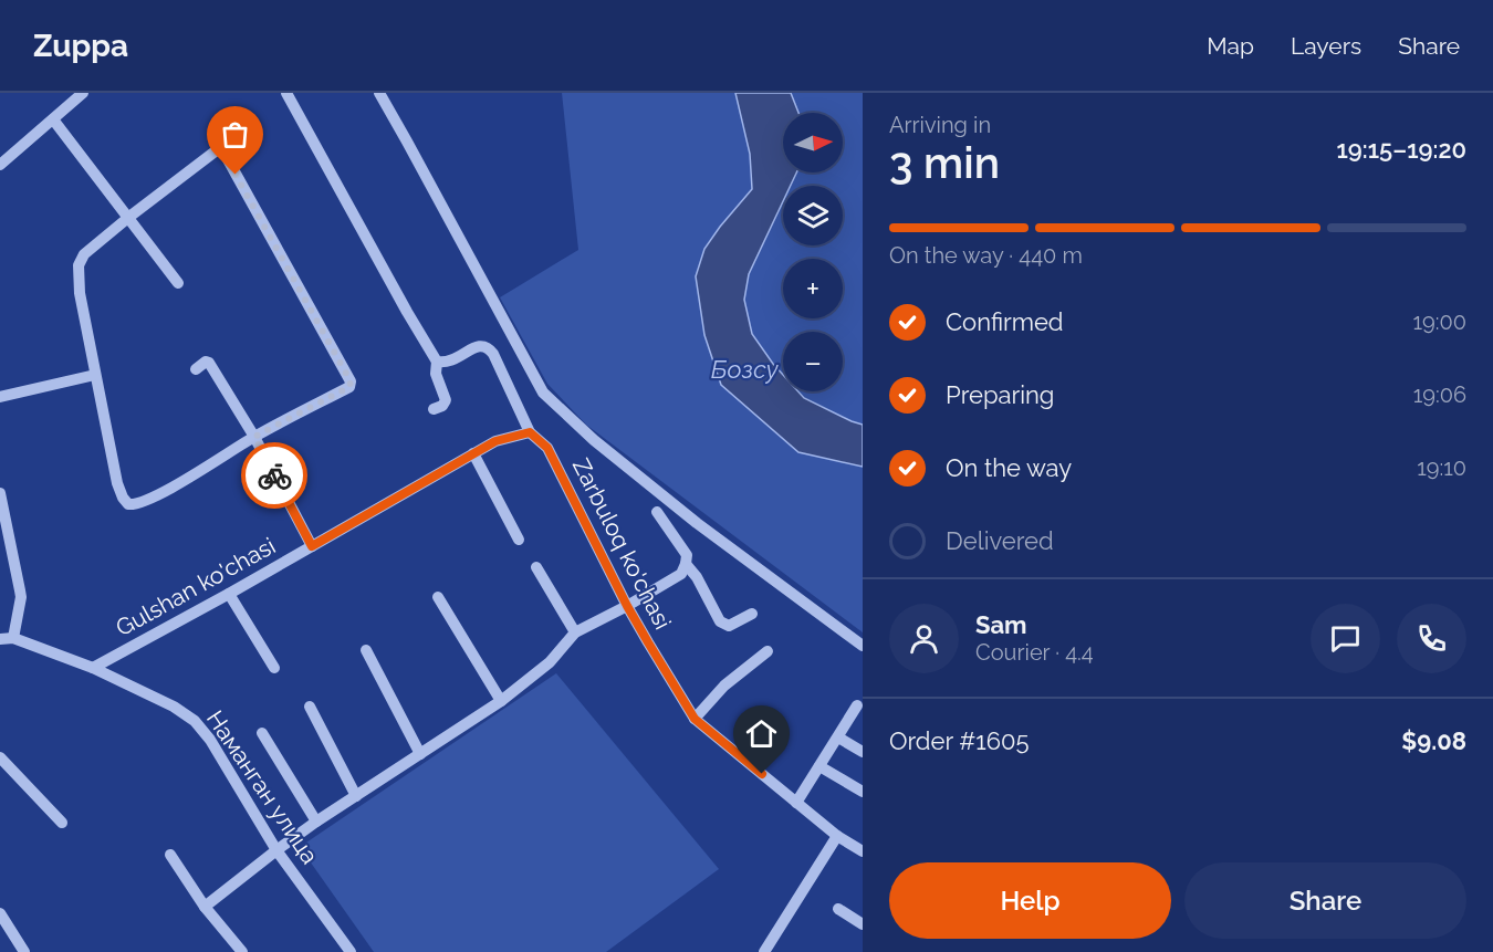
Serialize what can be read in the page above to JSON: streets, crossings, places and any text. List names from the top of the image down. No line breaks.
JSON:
{"streets":{"street":["Zarbuloq ko'chasi","Gulshan ko'chasi","Наманган улица"]},"crossings":[["Zarbuloq ko'chasi","Gulshan ko'chasi"],["Gulshan ko'chasi","Наманган улица"]],"water":["Бозсу"],"north":"right","page":{"header":"Zuppa","nav":["Map","Layers","Share"],"heading":["3 min","Arriving in","19:15–19:20"],"panel":["Sam","Courier · 4.4","Order #1605","$9.08"],"map_buttons":["+","−"],"bar":"On the way · 440 m","list":[["Confirmed","19:00"],["Preparing","19:06"],["On the way","19:10"],"Delivered"],"buttons":["Help","Share"]}}
